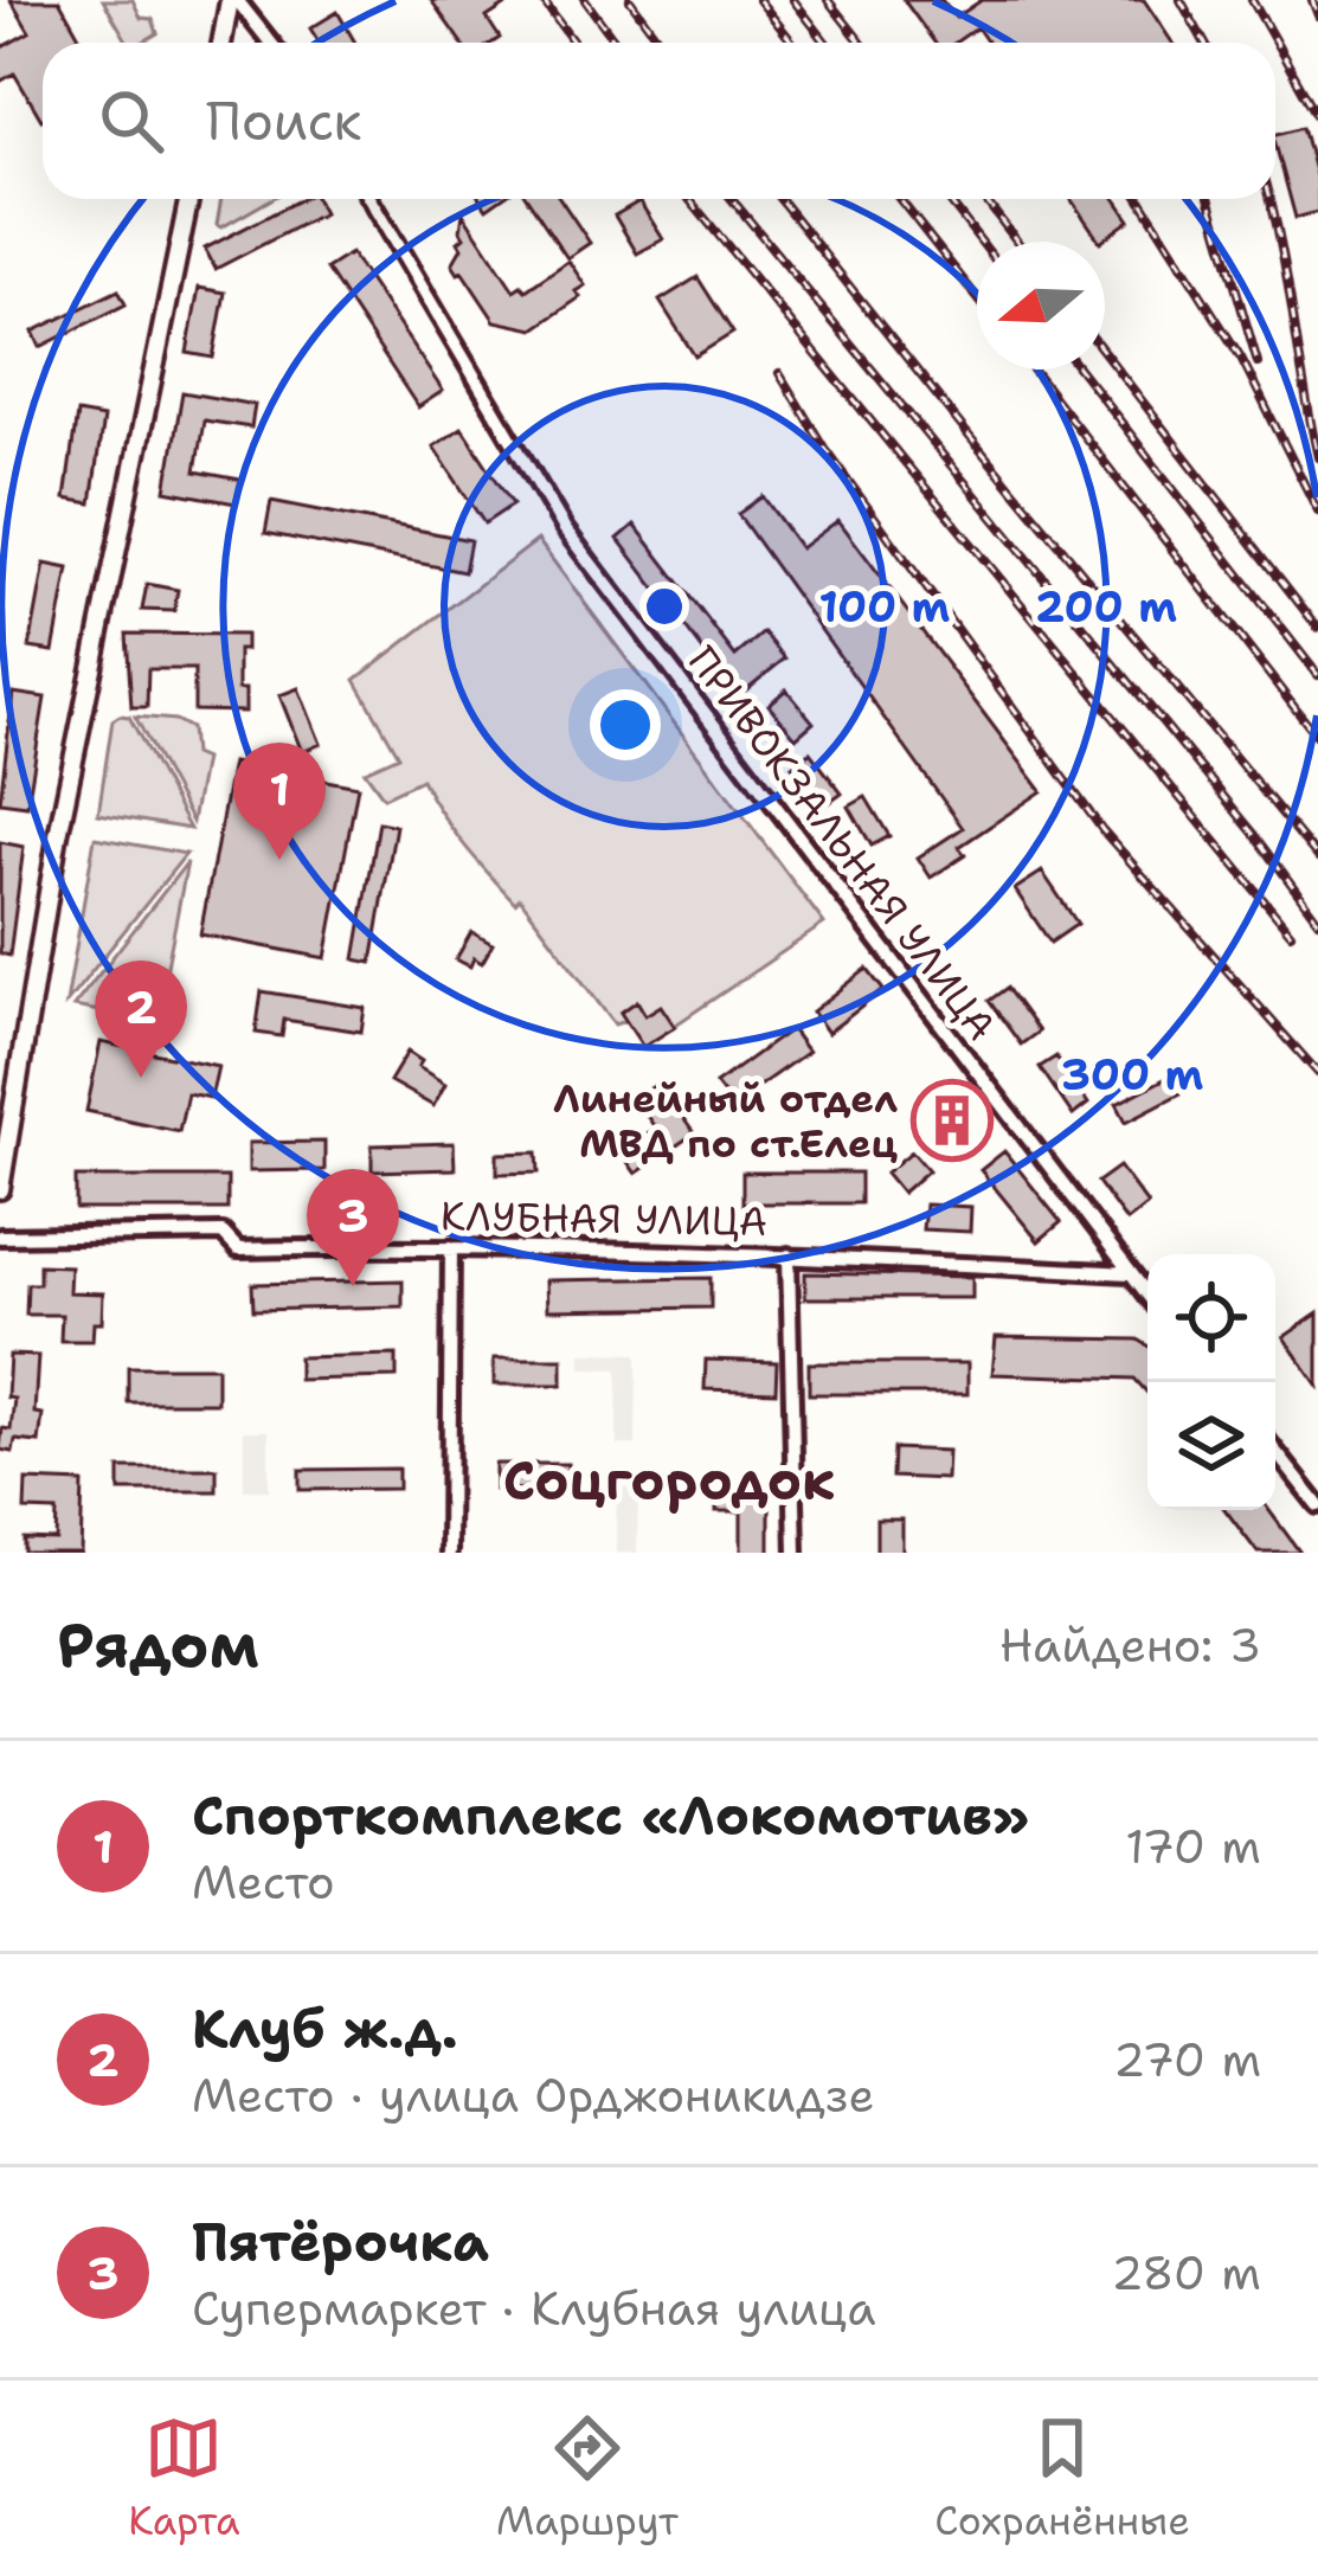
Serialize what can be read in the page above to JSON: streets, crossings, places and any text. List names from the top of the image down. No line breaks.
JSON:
{"streets":{"street":["ПРИВОКЗАЛЬНАЯ УЛИЦА","КЛУБНАЯ УЛИЦА"]},"crossings":[["ПРИВОКЗАЛЬНАЯ УЛИЦА","КЛУБНАЯ УЛИЦА"]],"districts":["Соцгородок"],"places":{"building":["Линейный отдел МВД по ст.Елец"]},"north":"left","page":{"search":"Поиск","pins":["1","2","3"],"heading":["Рядом","Найдено: 3"],"list":[{"mark":"1","name":"Спорткомплекс «Локомотив»","note":"Место","value":"170 m"},{"mark":"2","name":"Клуб ж.д.","note":"Место · улица Орджоникидзе","value":"270 m"},{"mark":"3","name":"Пятёрочка","note":"Супермаркет · Клубная улица","value":"280 m"}],"nav":["Карта","Маршрут","Сохранённые"]},"rings":["100 m","200 m","300 m"]}
